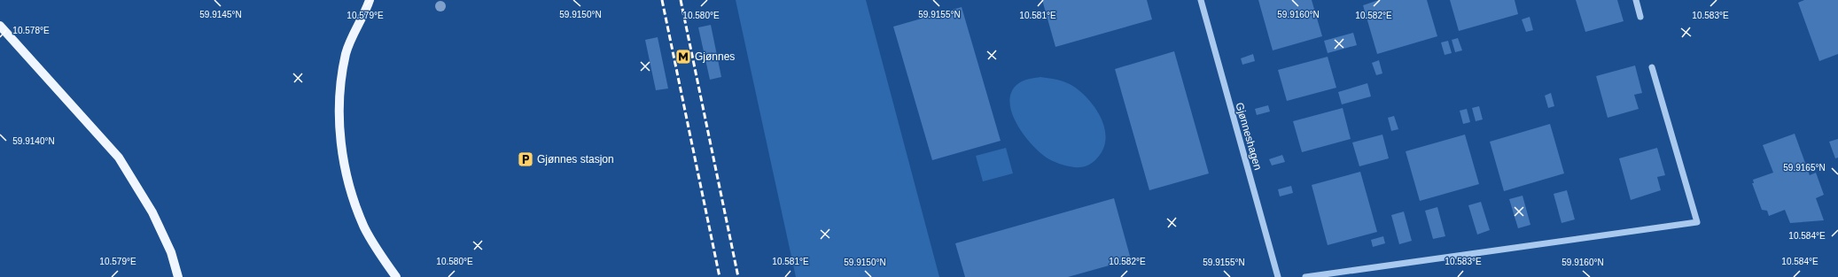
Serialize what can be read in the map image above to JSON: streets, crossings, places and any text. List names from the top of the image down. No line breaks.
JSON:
{"streets":{"street":["Gjønneshagen"]},"places":{"metro station":["Gjønnes"],"parking":["Gjønnes stasjon"]},"coordinates":["59.9150°N","59.9155°N","59.9160°N","59.9145°N","10.579°E","10.580°E","10.581°E","10.582°E","10.583°E","10.578°E","59.9140°N","59.9165°N","10.584°E"]}
